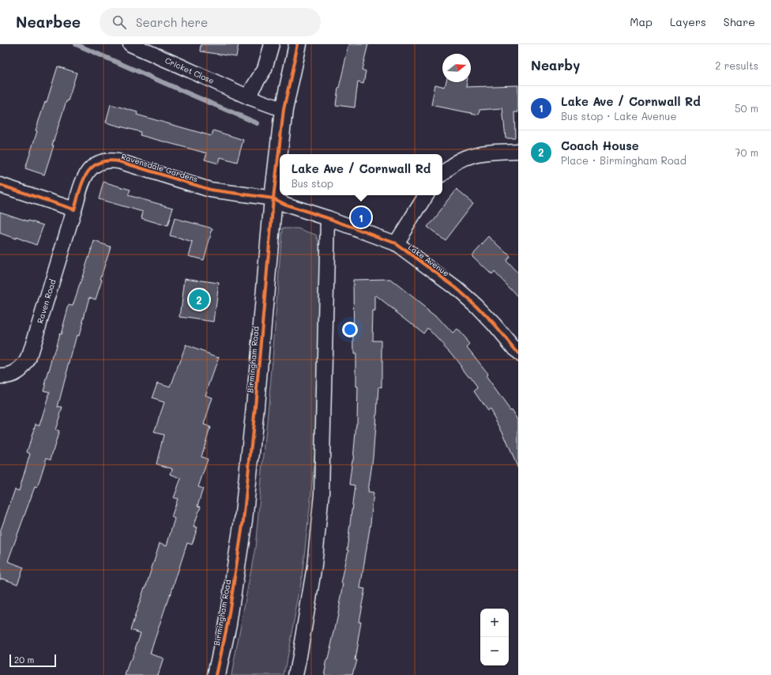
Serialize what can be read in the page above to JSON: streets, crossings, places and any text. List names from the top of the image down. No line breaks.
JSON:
{"streets":{"highway":["Birmingham Road"],"street":["Cricket Close","Ravensdale Gardens","Lake Avenue","Raven Road"]},"crossings":[["Cricket Close","Birmingham Road"],["Ravensdale Gardens","Lake Avenue"],["Ravensdale Gardens","Raven Road"],["Ravensdale Gardens","Birmingham Road"],["Lake Avenue","Birmingham Road"]],"scale_bar":"20 m","north":"right","page":{"header":"Nearbee","search":"Search here","nav":["Map","Layers","Share"],"heading":["Nearby","2 results"],"list":[{"mark":"1","name":"Lake Ave / Cornwall Rd","note":"Bus stop · Lake Avenue","value":"50 m"},{"mark":"2","name":"Coach House","note":"Place · Birmingham Road","value":"70 m"}],"popup":["Lake Ave / Cornwall Rd","Bus stop"],"pins":["1","2"],"map_buttons":["+","−"],"scale":"20 m"}}
